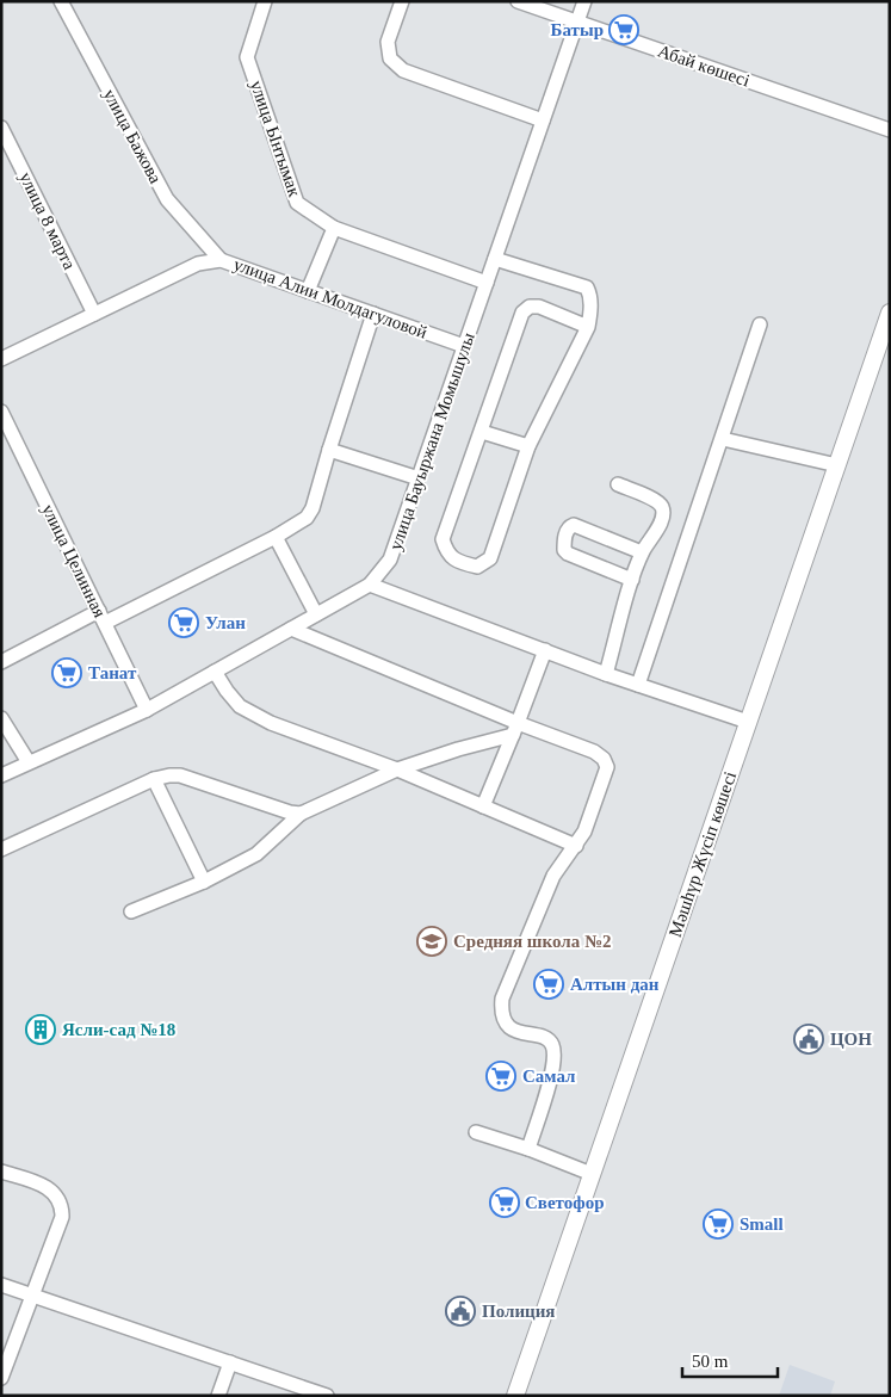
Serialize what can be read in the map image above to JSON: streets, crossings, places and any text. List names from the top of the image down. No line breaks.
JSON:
{"streets":{"main road":["Мәшһүр Жүсіп көшесі"],"street":["Абай көшесі","улица Бажова","улица Ынтымак","улица 8 марта","улица Алии Молдагуловой","улица Бауыржана Момышулы","улица Целинная"]},"crossings":[["Абай көшесі","улица Бауыржана Момышулы"],["улица Бажова","улица Алии Молдагуловой"],["улица Ынтымак","улица Бауыржана Момышулы"],["улица 8 марта","улица Алии Молдагуловой"],["улица Алии Молдагуловой","улица Бауыржана Момышулы"],["улица Бауыржана Момышулы","улица Целинная"]],"places":{"supermarket":["Батыр","Улан","Танат","Алтын дан","Самал","Светофор","Small"],"school or university":["Средняя школа №2"],"building":["Ясли-сад №18"],"public building":["ЦОН","Полиция"]},"scale_bar":"50 m"}
